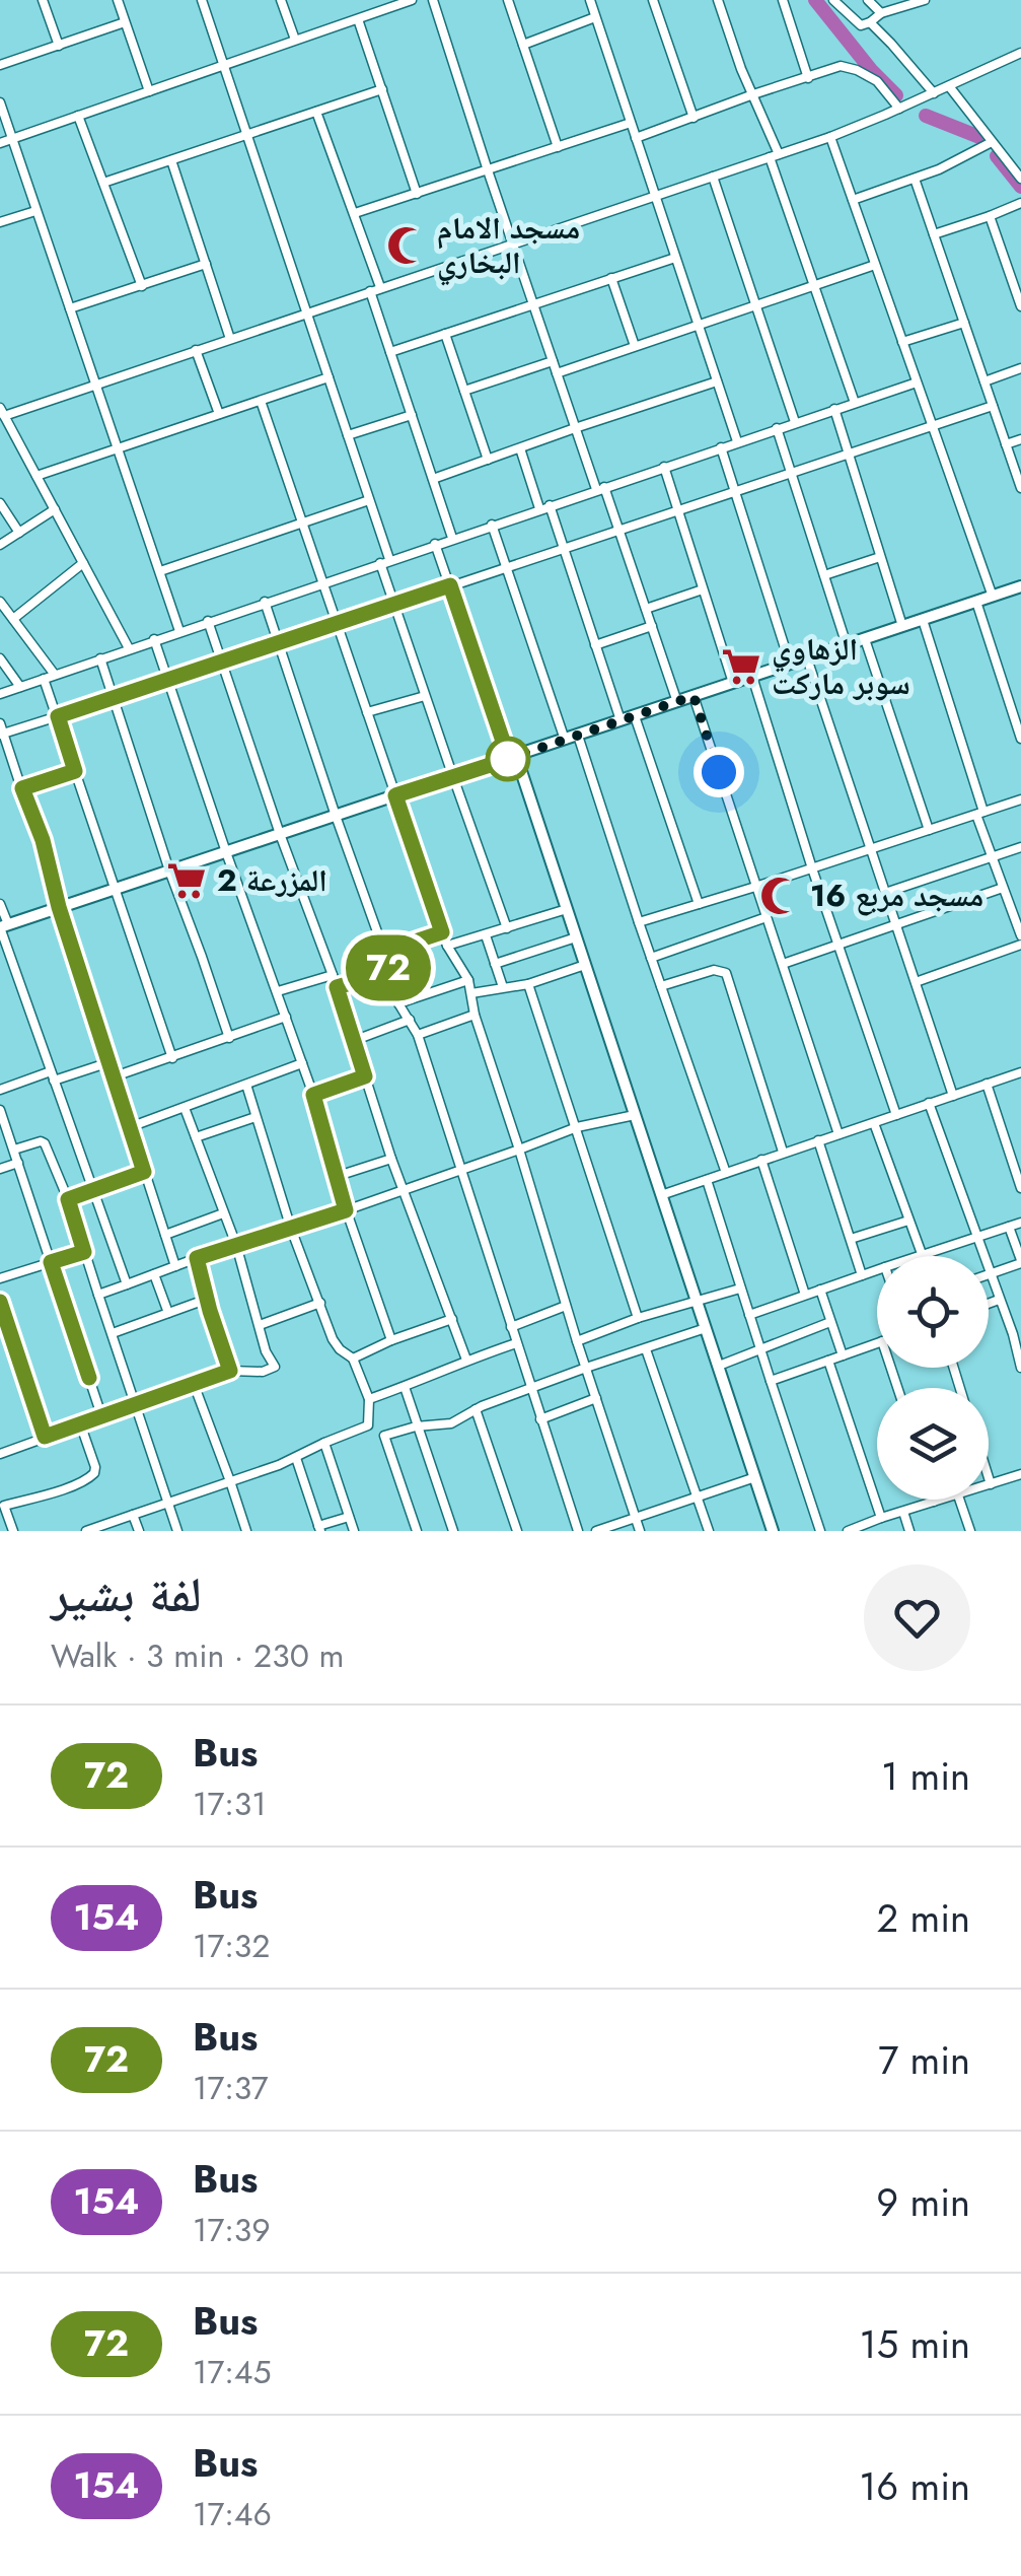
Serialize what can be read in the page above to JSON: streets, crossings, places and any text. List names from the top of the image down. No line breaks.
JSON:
{"places":{"mosque":["مسجد الامام البخاري","مسجد مربع 16"],"supermarket":["الزهاوي سوبر ماركت","المزرعة 2"]},"lines":["bus line 72"],"page":{"on_map":"72","heading":["لفة بشير","Walk · 3 min · 230 m"],"list":[{"mark":"72","name":"Bus","note":"17:31","value":"1 min"},{"mark":"154","name":"Bus","note":"17:32","value":"2 min"},{"mark":"72","name":"Bus","note":"17:37","value":"7 min"},{"mark":"154","name":"Bus","note":"17:39","value":"9 min"},{"mark":"72","name":"Bus","note":"17:45","value":"15 min"},{"mark":"154","name":"Bus","note":"17:46","value":"16 min"}]}}
